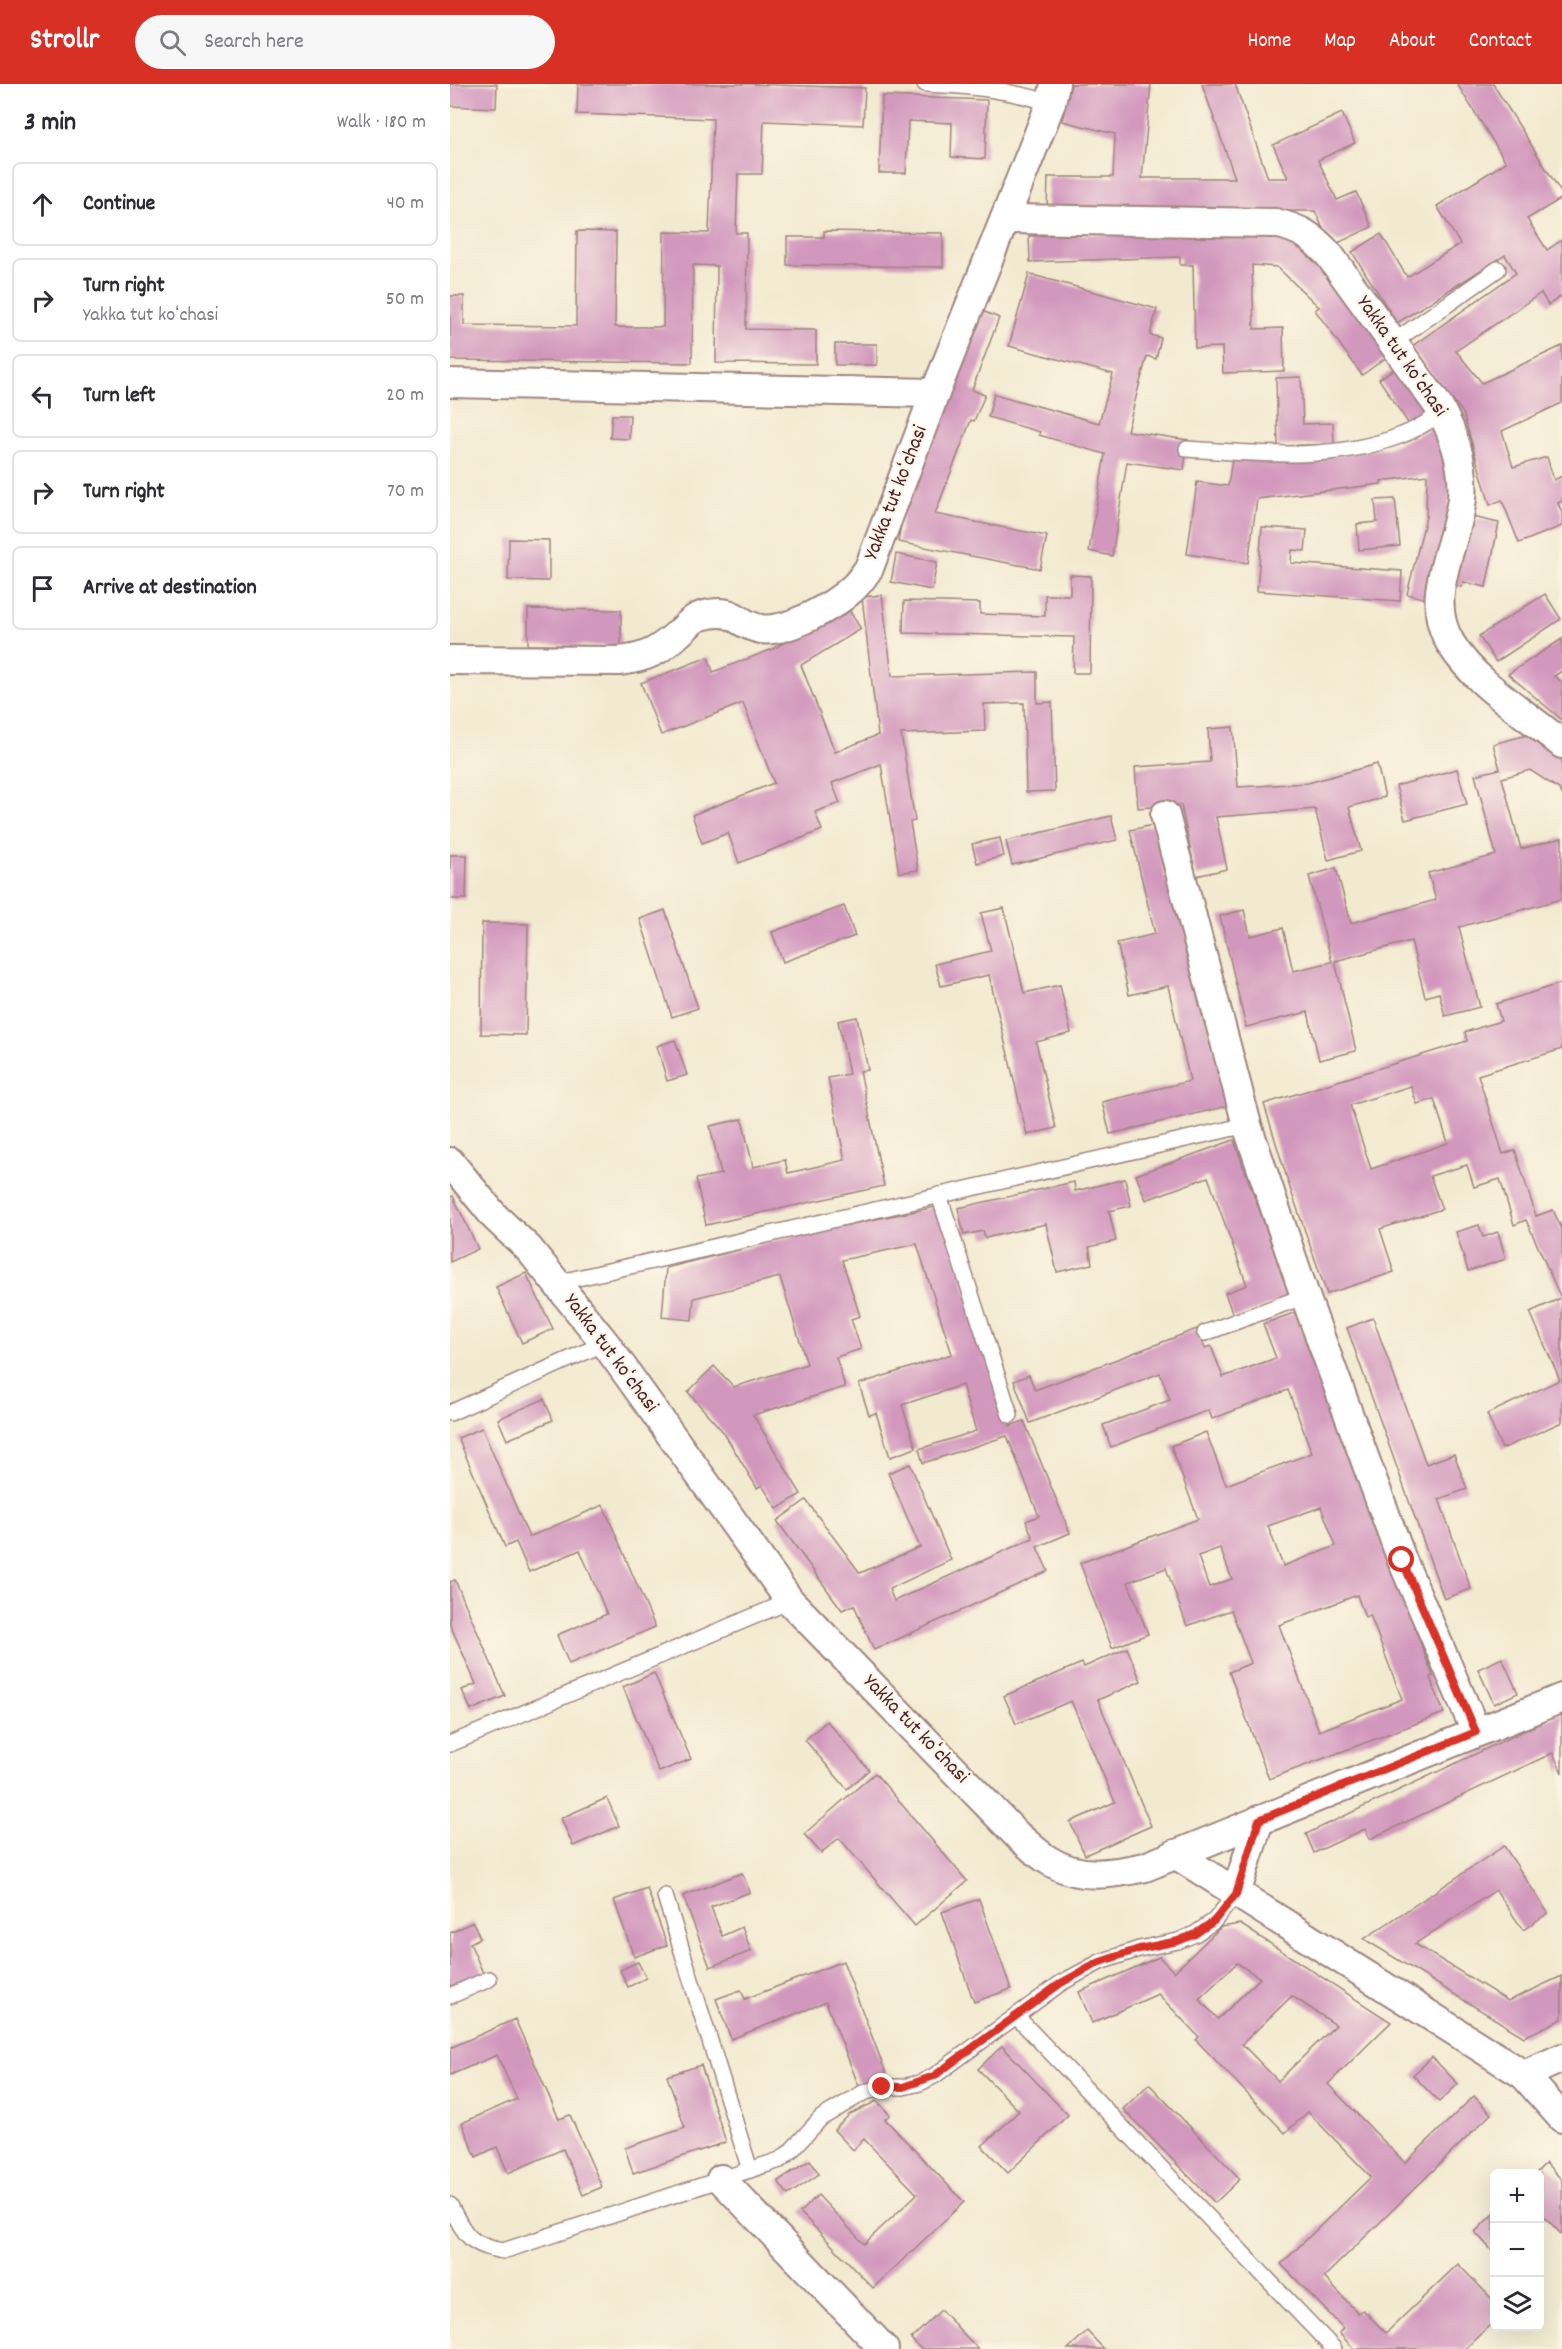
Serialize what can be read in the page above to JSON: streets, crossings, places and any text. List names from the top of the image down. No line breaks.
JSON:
{"streets":{"street":["Yakka tut koʻchasi"]},"page":{"header":"Strollr","search":"Search here","nav":["Home","Map","About","Contact"],"heading":["3 min","Walk · 180 m"],"list":[["Continue","40 m"],["Turn right","Yakka tut koʻchasi","50 m"],["Turn left","20 m"],["Turn right","70 m"],"Arrive at destination"],"map_buttons":["+","−"]}}
